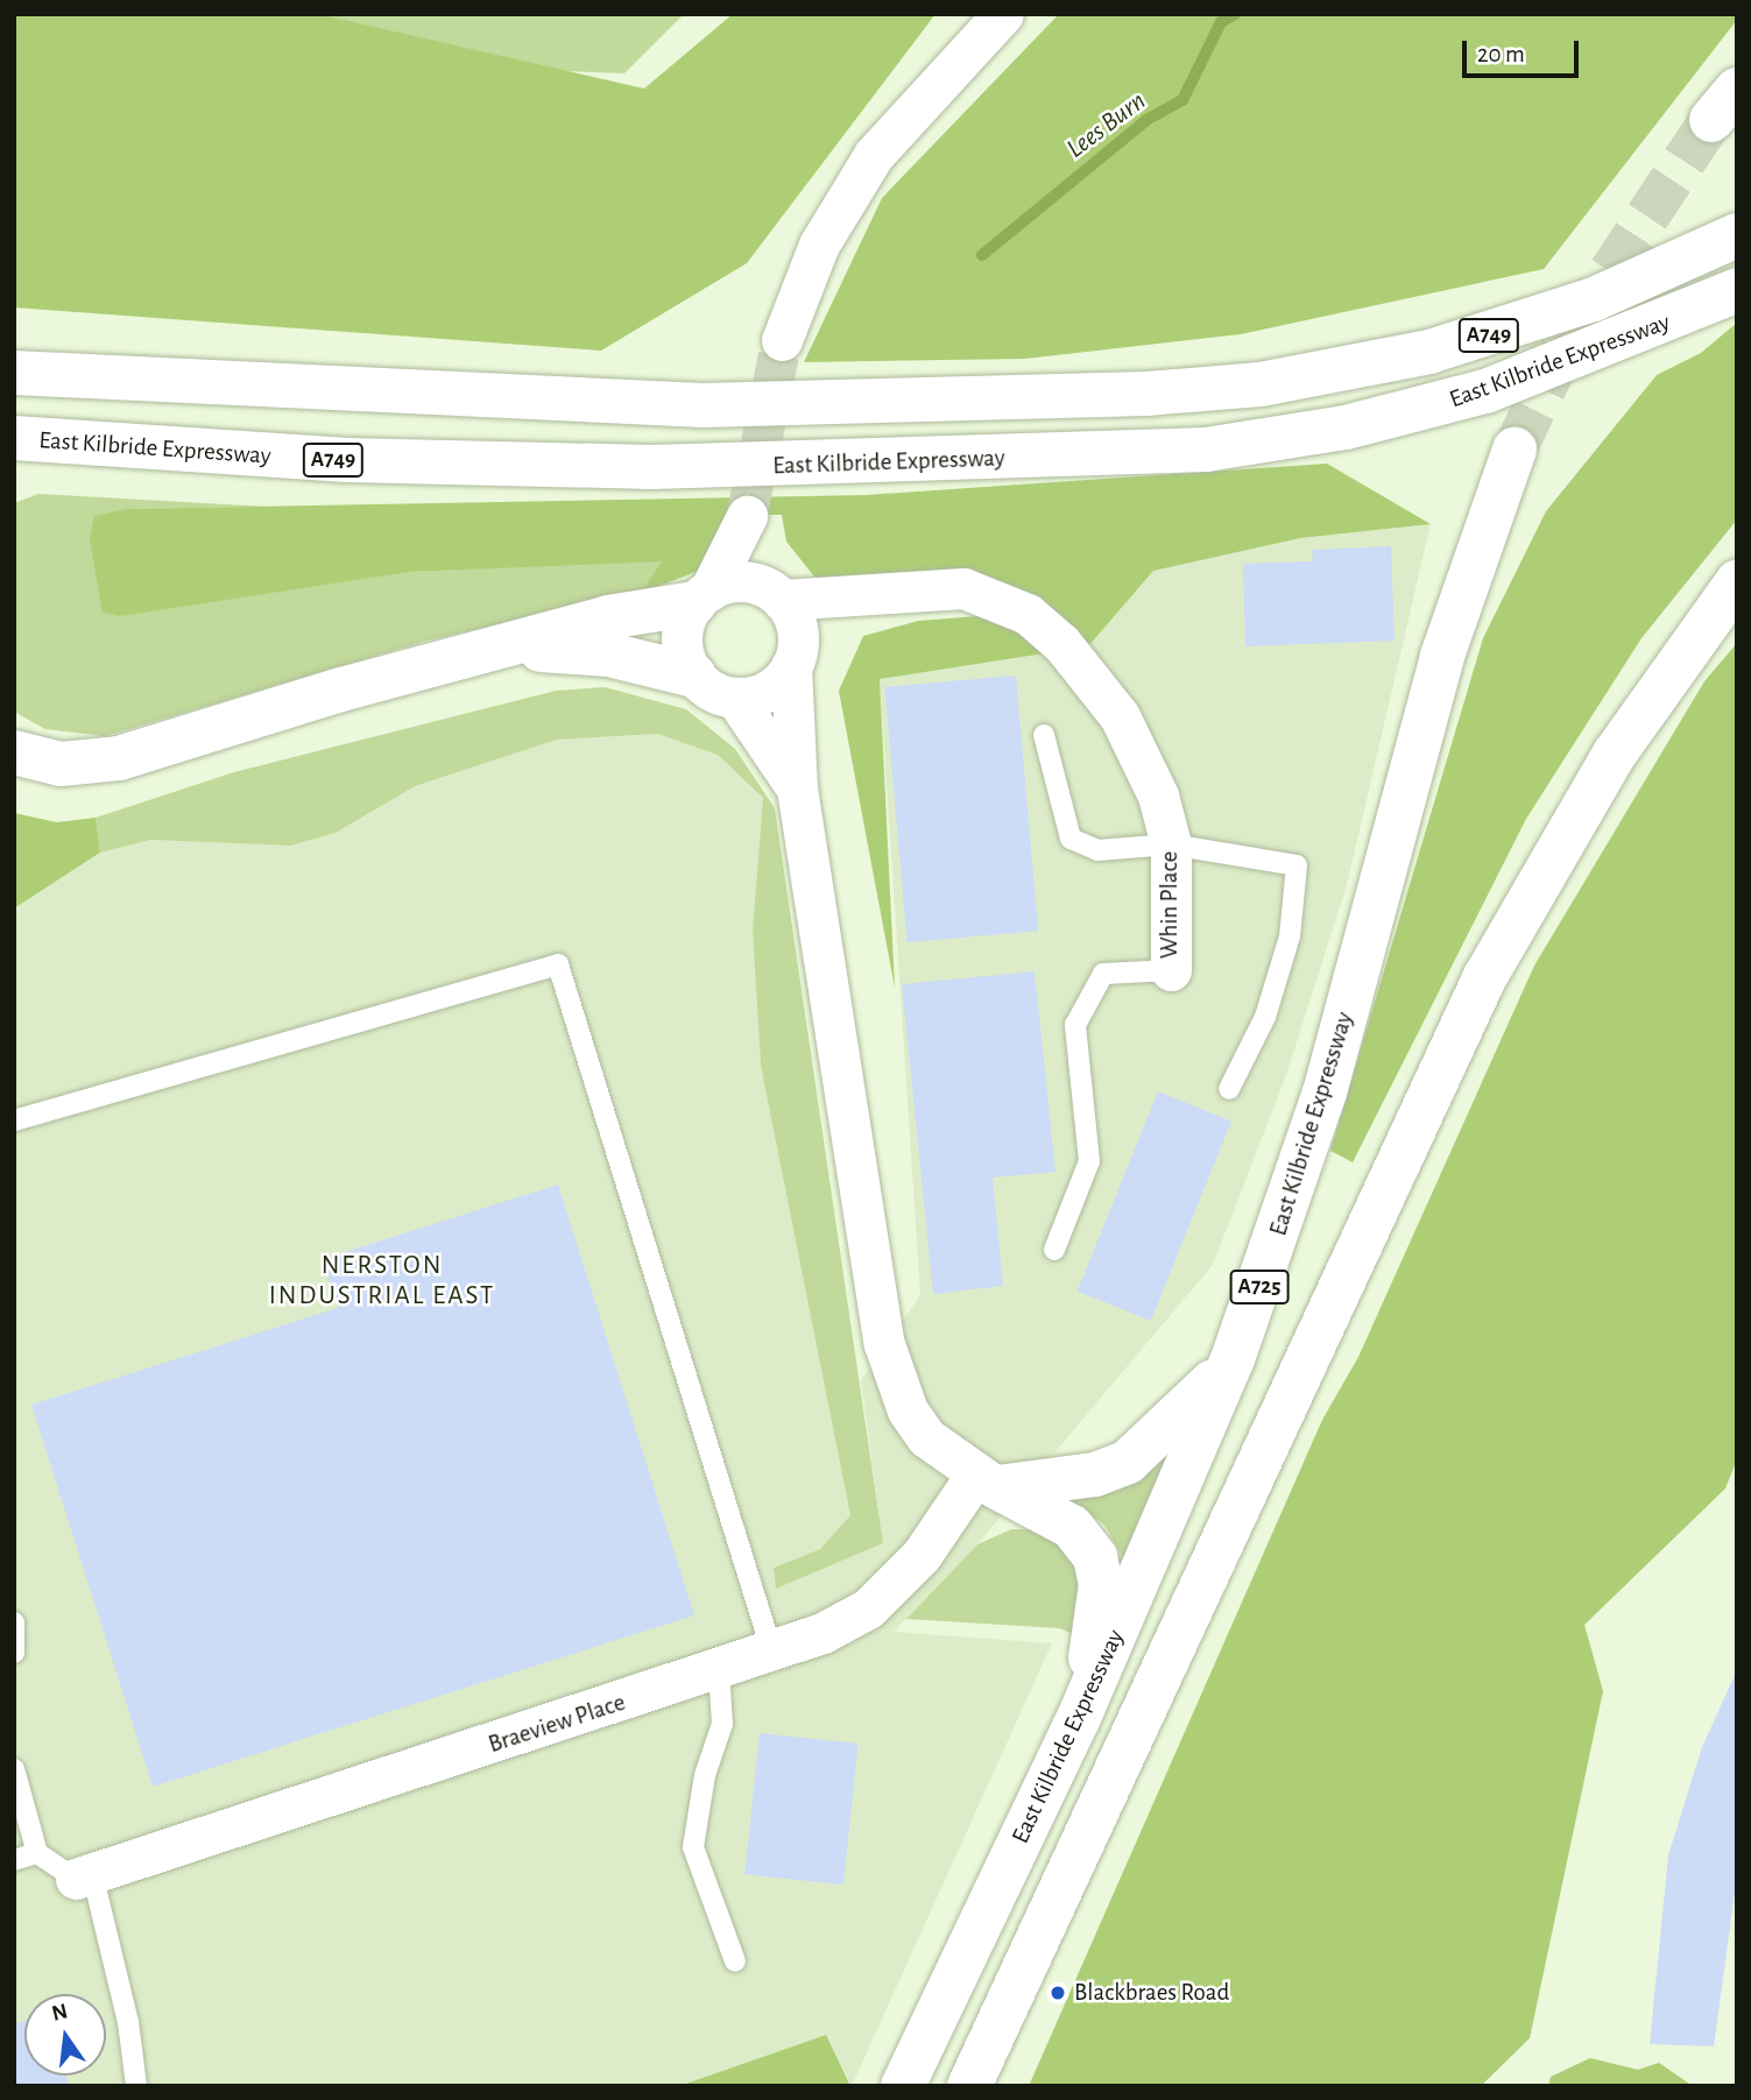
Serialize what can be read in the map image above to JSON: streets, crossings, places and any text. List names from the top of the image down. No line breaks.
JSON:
{"streets":{"main road":["A749","East Kilbride Expressway","A725"],"street":["Whin Place","Braeview Place"]},"districts":["NERSTON INDUSTRIAL EAST"],"water":["Lees Burn"],"places":["Blackbraes Road"],"scale_bar":"20 m","north":"top"}
